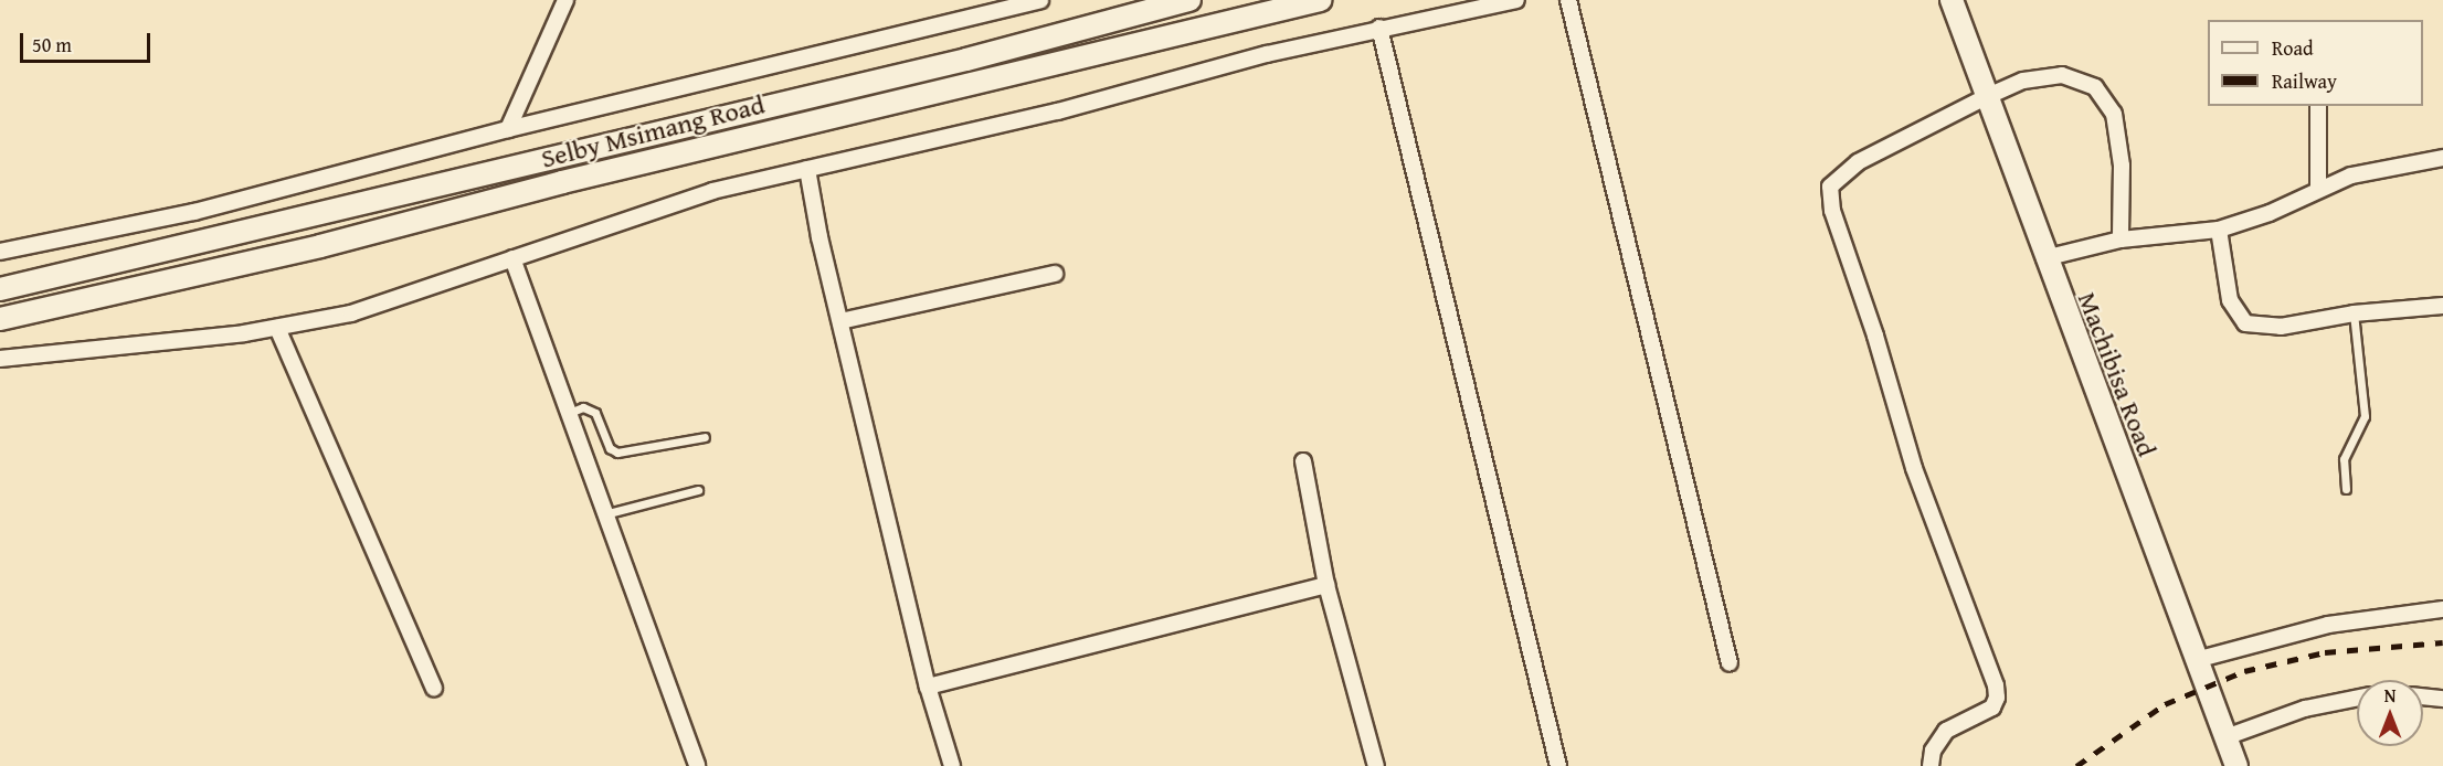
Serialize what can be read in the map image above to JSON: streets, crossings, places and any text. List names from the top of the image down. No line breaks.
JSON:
{"streets":{"main road":["Selby Msimang Road","Machibisa Road"]},"legend":["Road","Railway"],"scale_bar":"50 m","north":"top"}
